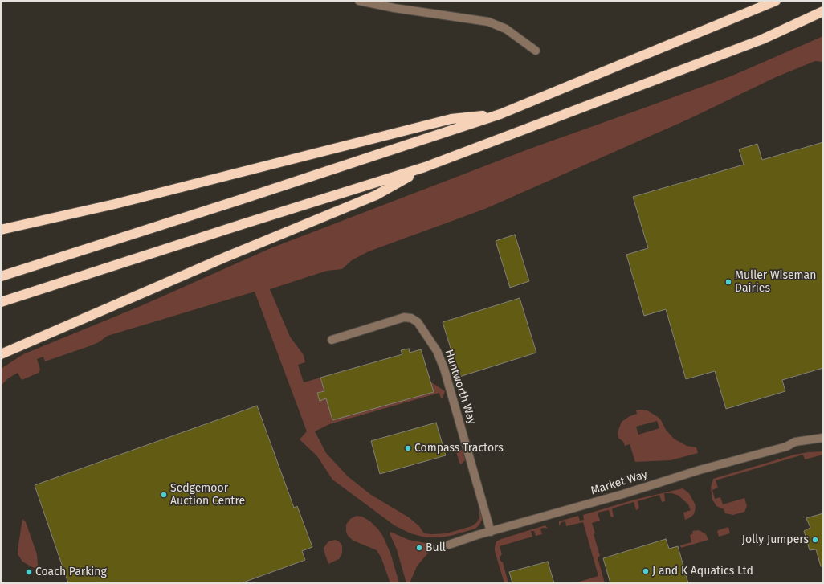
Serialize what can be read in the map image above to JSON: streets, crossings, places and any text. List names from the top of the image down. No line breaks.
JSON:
{"streets":{"street":["Huntworth Way","Market Way"]},"crossings":[["Huntworth Way","Market Way"]],"places":["Muller Wiseman Dairies","Compass Tractors","Sedgemoor Auction Centre","Jolly Jumpers","Bull","J and K Aquatics Ltd","Coach Parking"]}
